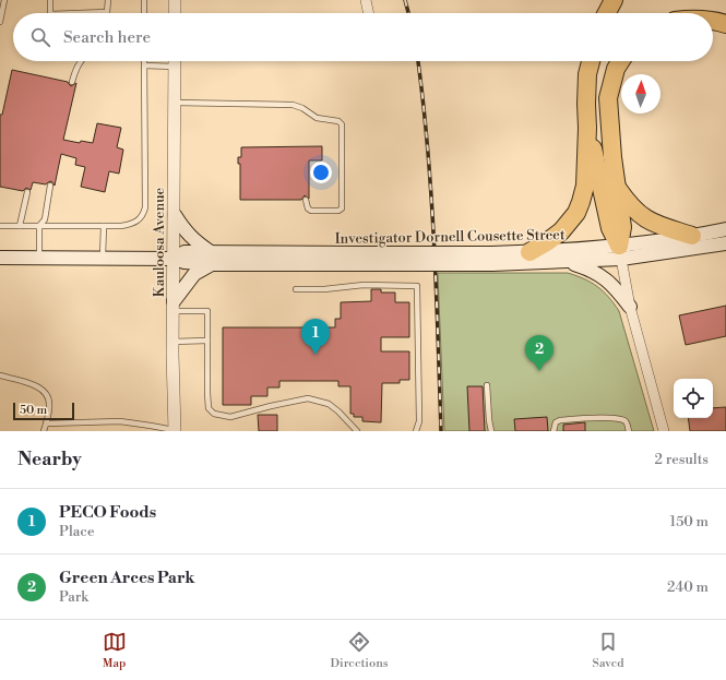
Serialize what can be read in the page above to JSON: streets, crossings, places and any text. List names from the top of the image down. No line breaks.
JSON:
{"streets":{"main road":["Investigator Dornell Cousette Street"],"street":["Kauloosa Avenue"]},"crossings":[["Investigator Dornell Cousette Street","Kauloosa Avenue"]],"scale_bar":"50 m","north":"top","page":{"search":"Search here","pins":["1","2"],"scale":"50 m","heading":["Nearby","2 results"],"list":[{"mark":"1","name":"PECO Foods","note":"Place","value":"150 m"},{"mark":"2","name":"Green Arces Park","note":"Park","value":"240 m"}],"nav":["Map","Directions","Saved"]}}
